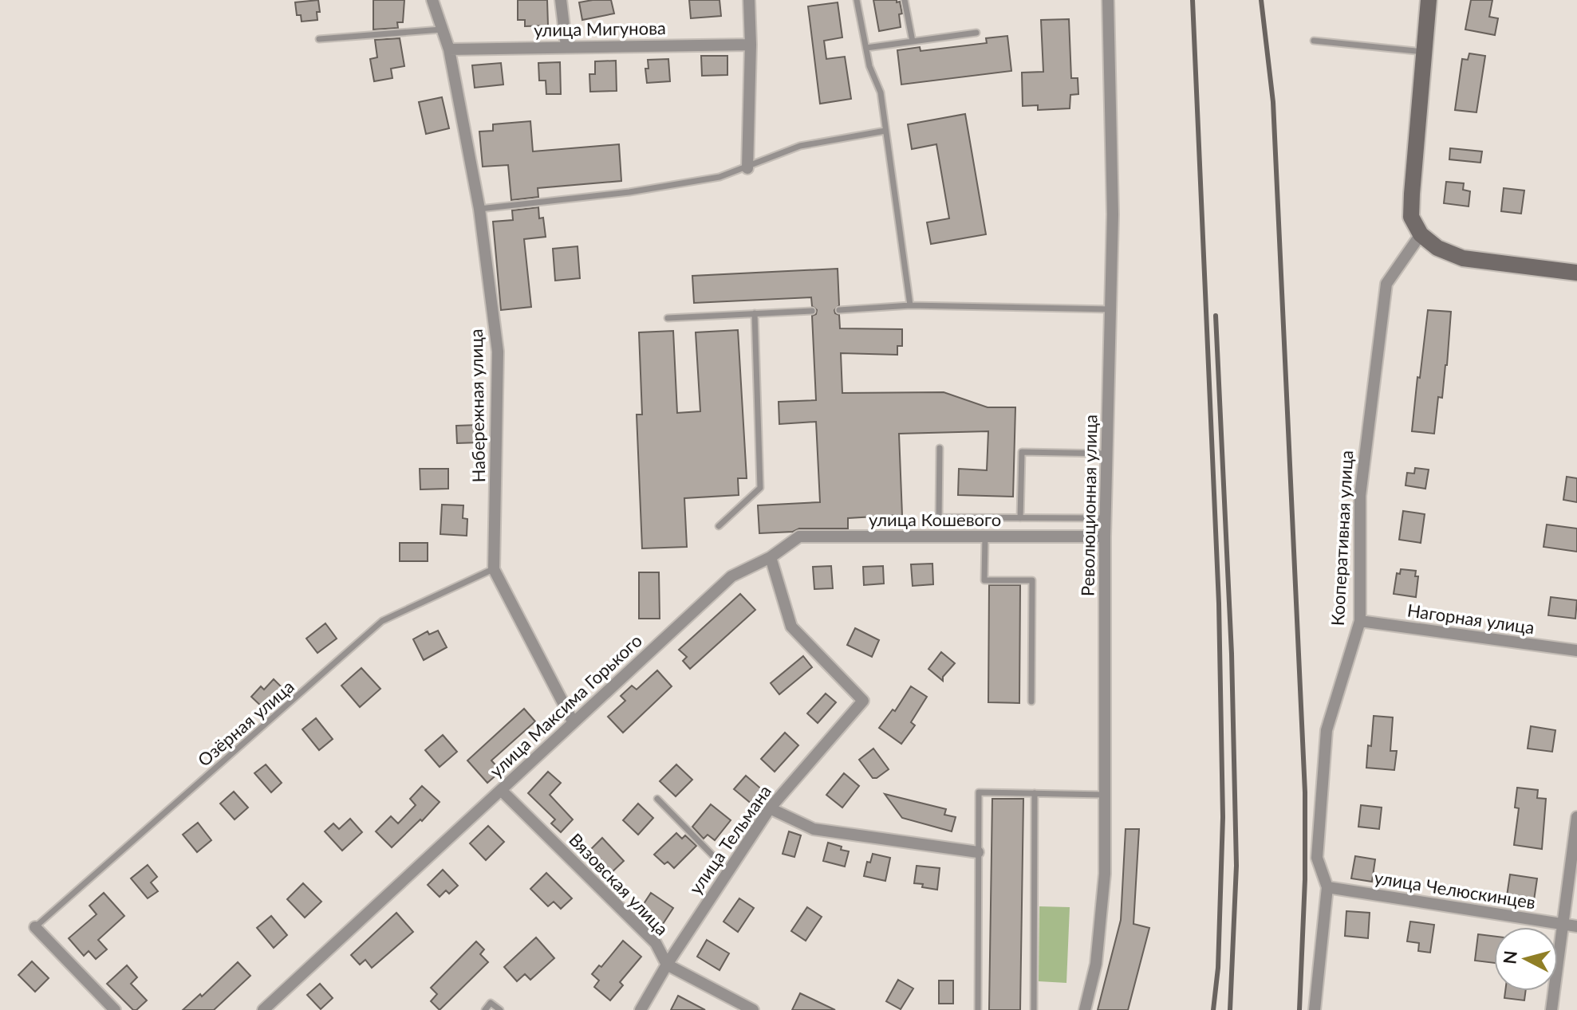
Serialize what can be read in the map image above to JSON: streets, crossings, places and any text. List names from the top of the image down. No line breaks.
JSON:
{"streets":{"street":["улица Мигунова","Набережная улица","Революционная улица","улица Кошевого","Кооперативная улица","Нагорная улица","улица Максима Горького","улица Тельмана","Вязовская улица","улица Челюскинцев"],"lane":["Озёрная улица"]},"crossings":[["улица Мигунова","Набережная улица"],["Набережная улица","улица Максима Горького"],["Набережная улица","Озёрная улица"],["Революционная улица","улица Кошевого"],["улица Кошевого","улица Максима Горького"],["улица Кошевого","улица Тельмана"],["Кооперативная улица","Нагорная улица"],["Кооперативная улица","улица Челюскинцев"],["улица Максима Горького","улица Тельмана"],["улица Максима Горького","Вязовская улица"],["улица Тельмана","Вязовская улица"]],"north":"left"}
